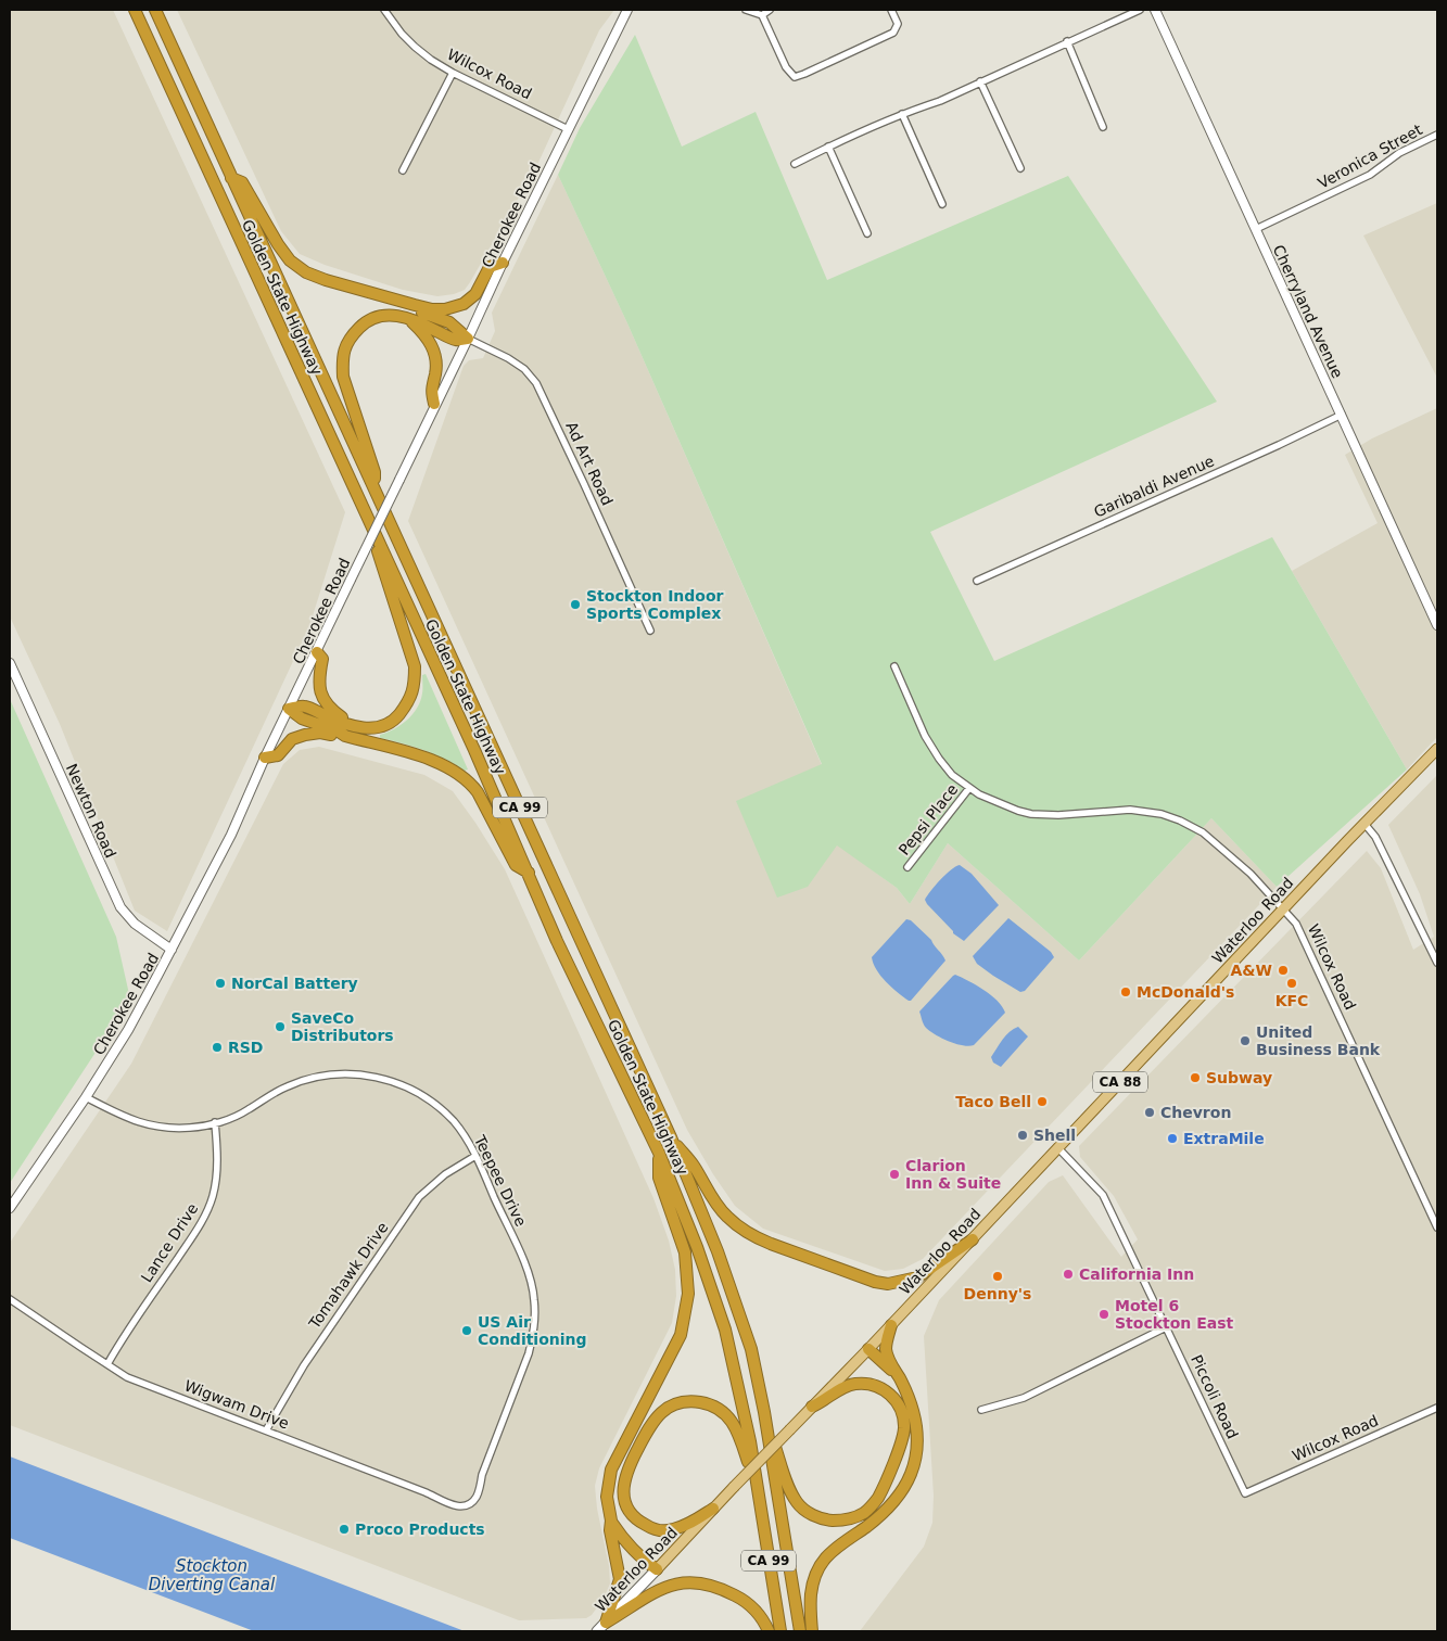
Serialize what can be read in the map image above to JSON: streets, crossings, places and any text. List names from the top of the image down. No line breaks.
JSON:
{"streets":{"highway":["Golden State Highway","CA 99"],"main road":["Waterloo Road","CA 88"],"street":["Wilcox Road","Veronica Street","Cherokee Road","Cherryland Avenue","Ad Art Road","Garibaldi Avenue","Newton Road","Pepsi Place","Teepee Drive","Lance Drive","Tomahawk Drive","Piccoli Road","Wigwam Drive"]},"crossings":[["Wilcox Road","Cherokee Road"],["Wilcox Road","Pepsi Place"],["Wilcox Road","Waterloo Road"],["Wilcox Road","Piccoli Road"],["Veronica Street","Cherryland Avenue"],["Cherokee Road","Ad Art Road"],["Cherokee Road","Newton Road"],["Cherokee Road","Teepee Drive"],["Cherryland Avenue","Garibaldi Avenue"],["Waterloo Road","Piccoli Road"],["Teepee Drive","Lance Drive"],["Teepee Drive","Tomahawk Drive"],["Teepee Drive","Wigwam Drive"],["Lance Drive","Wigwam Drive"],["Tomahawk Drive","Wigwam Drive"]],"water":["Stockton Diverting Canal"],"places":["Stockton Indoor Sports Complex","A&W","NorCal Battery","KFC","McDonald's","SaveCo Distributors","United Business Bank","RSD","Subway","Taco Bell","Chevron","Shell","ExtraMile","Clarion Inn & Suite","California Inn","Denny's","Motel 6 Stockton East","US Air Conditioning","Proco Products"]}
